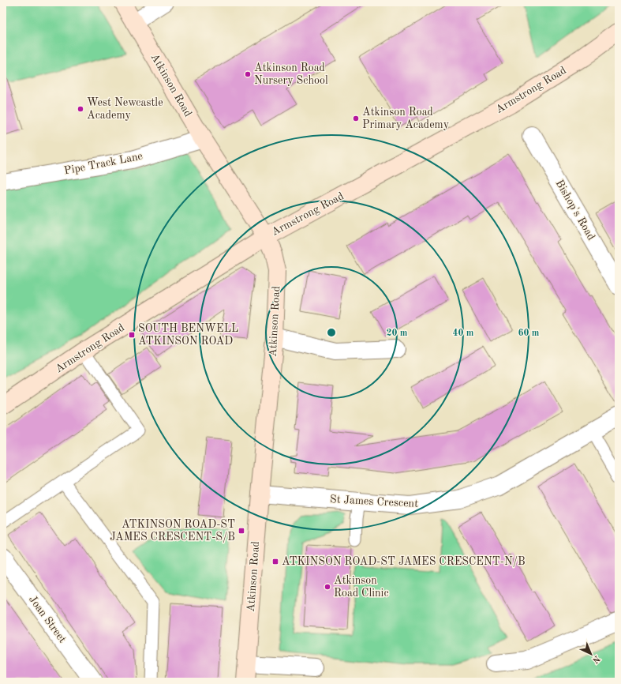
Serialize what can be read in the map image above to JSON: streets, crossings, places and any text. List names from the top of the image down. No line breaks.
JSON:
{"streets":{"main road":["Atkinson Road","Armstrong Road"],"street":["Pipe Track Lane","Bishop's Road","St James Crescent","Joan Street"]},"crossings":[["Atkinson Road","Armstrong Road"],["Atkinson Road","Pipe Track Lane"],["Atkinson Road","St James Crescent"]],"places":{"other":["Atkinson Road Nursery School","West Newcastle Academy","Atkinson Road Primary Academy","Atkinson Road Clinic"],"transit":["SOUTH BENWELL ATKINSON ROAD","ATKINSON ROAD-ST JAMES CRESCENT-S/B","ATKINSON ROAD-ST JAMES CRESCENT-N/B"]},"north":"bottom right","rings":["20 m","40 m","60 m"]}
